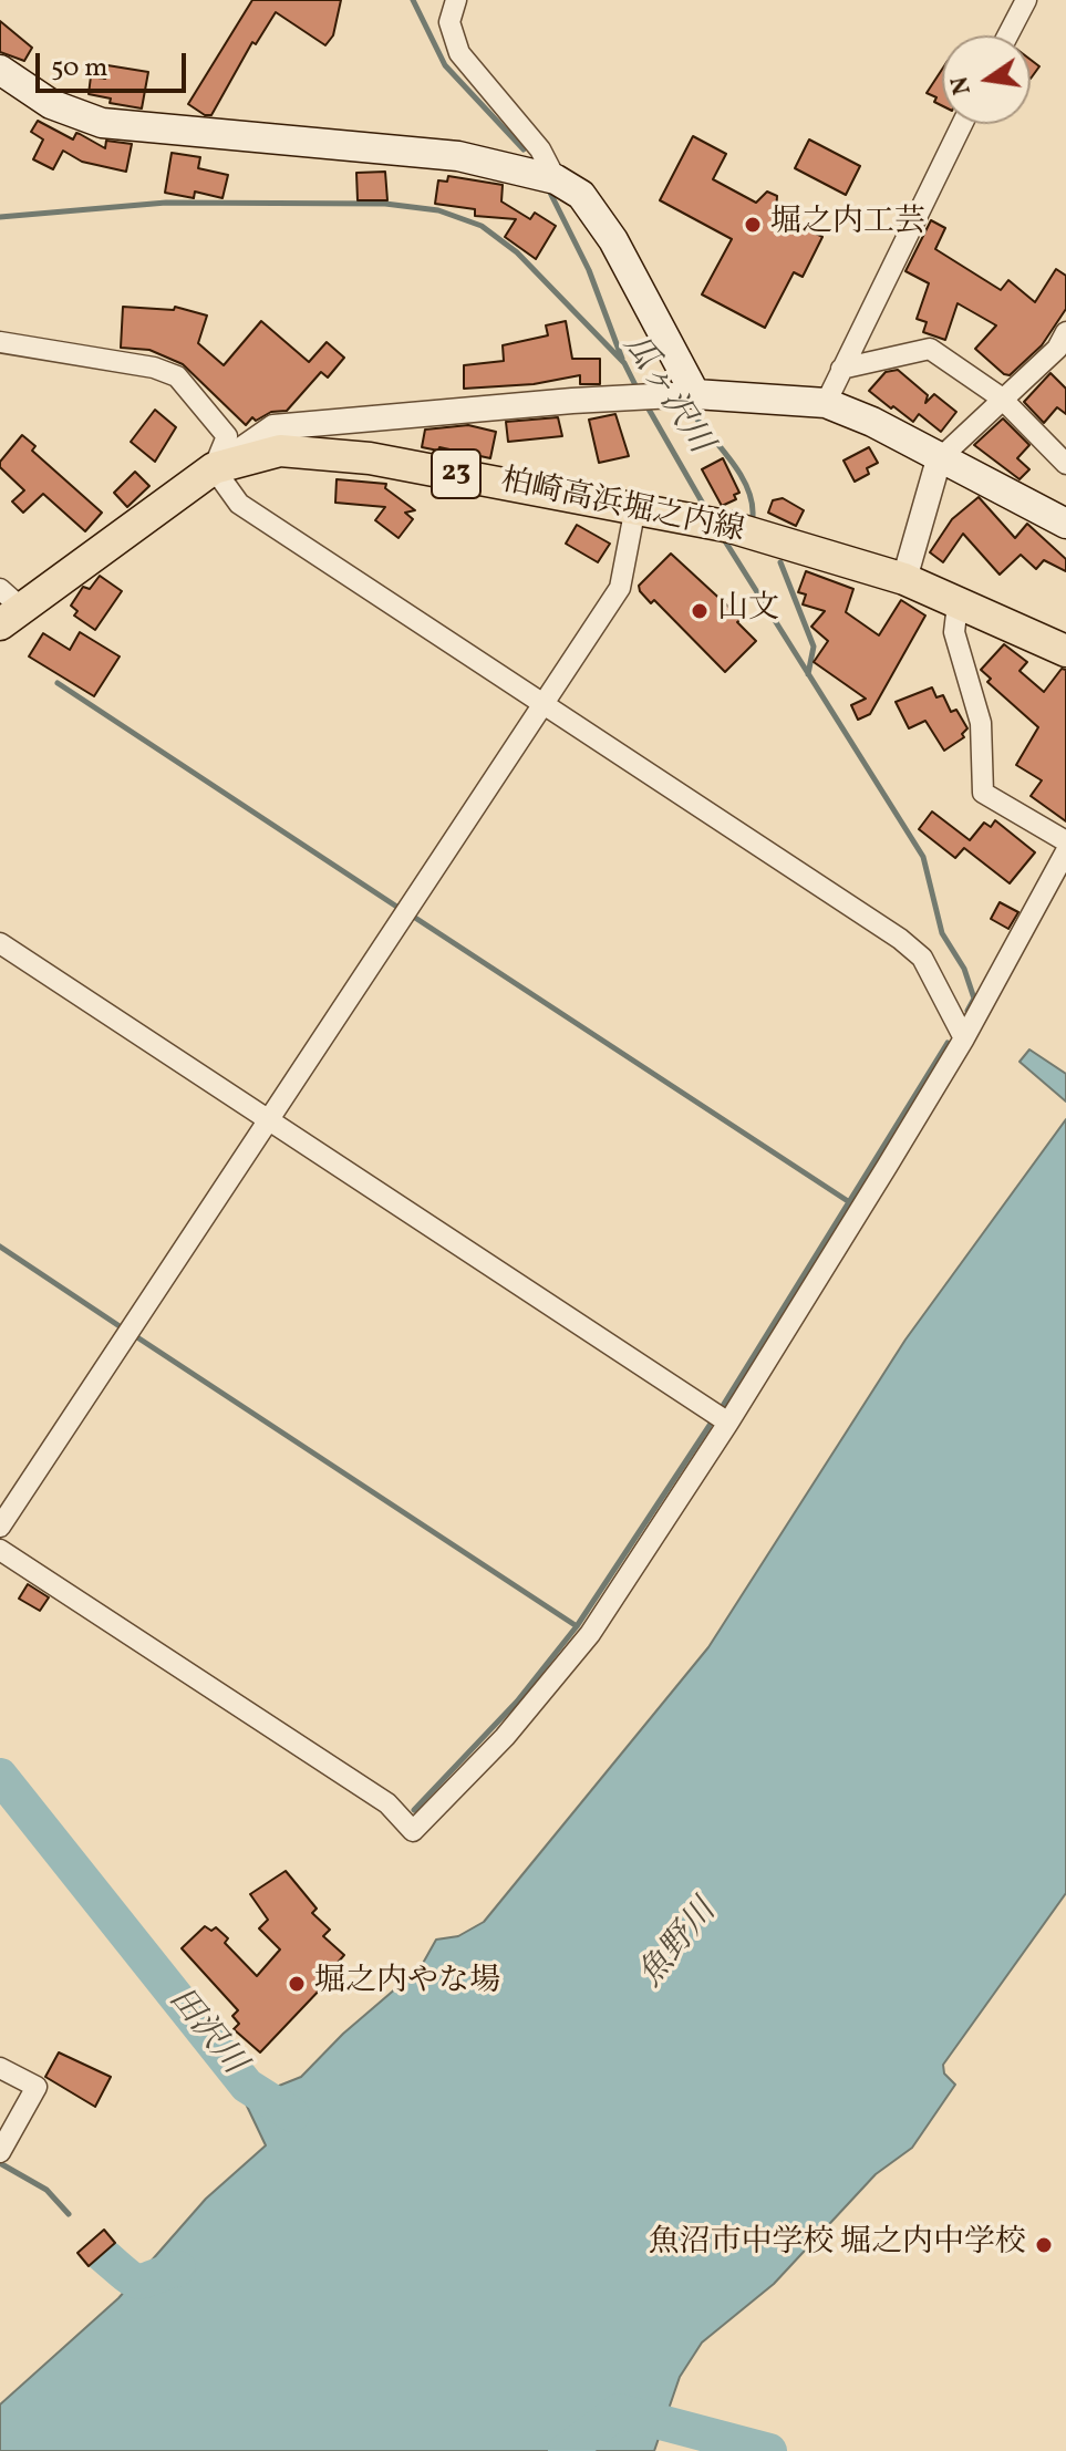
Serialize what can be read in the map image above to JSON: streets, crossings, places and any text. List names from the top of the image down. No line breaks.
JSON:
{"streets":{"main road":["23","柏崎高浜堀之内線"]},"water":["瓜ヶ沢川","魚野川","田沢川"],"places":["堀之内工芸","山文","堀之内やな場","魚沼市中学校 堀之内中学校"],"scale_bar":"50 m","north":"left"}
